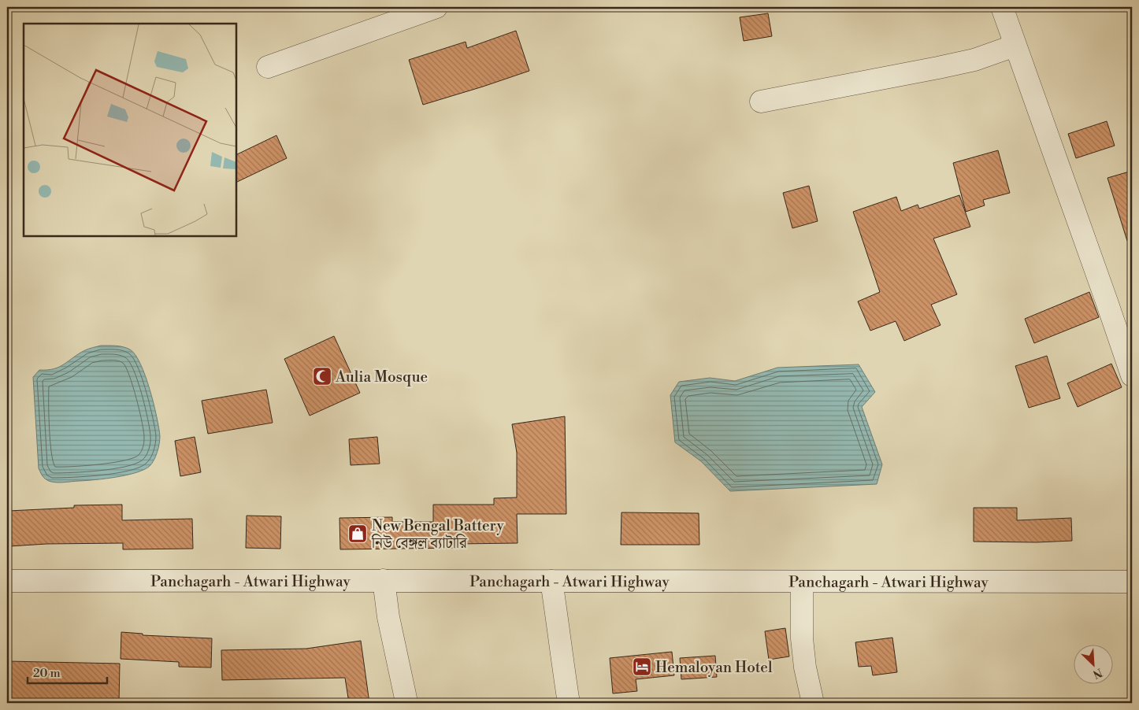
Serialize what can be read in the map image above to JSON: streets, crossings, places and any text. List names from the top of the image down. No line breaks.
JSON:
{"streets":{"street":["Panchagarh - Atwari Highway"]},"places":{"mosque":["Aulia Mosque"],"shop":["New Bengal Battery নিউ বেঙ্গল ব্যাটারি"],"hotel":["Hemaloyan Hotel"]},"scale_bar":"20 m","north":"bottom right"}
